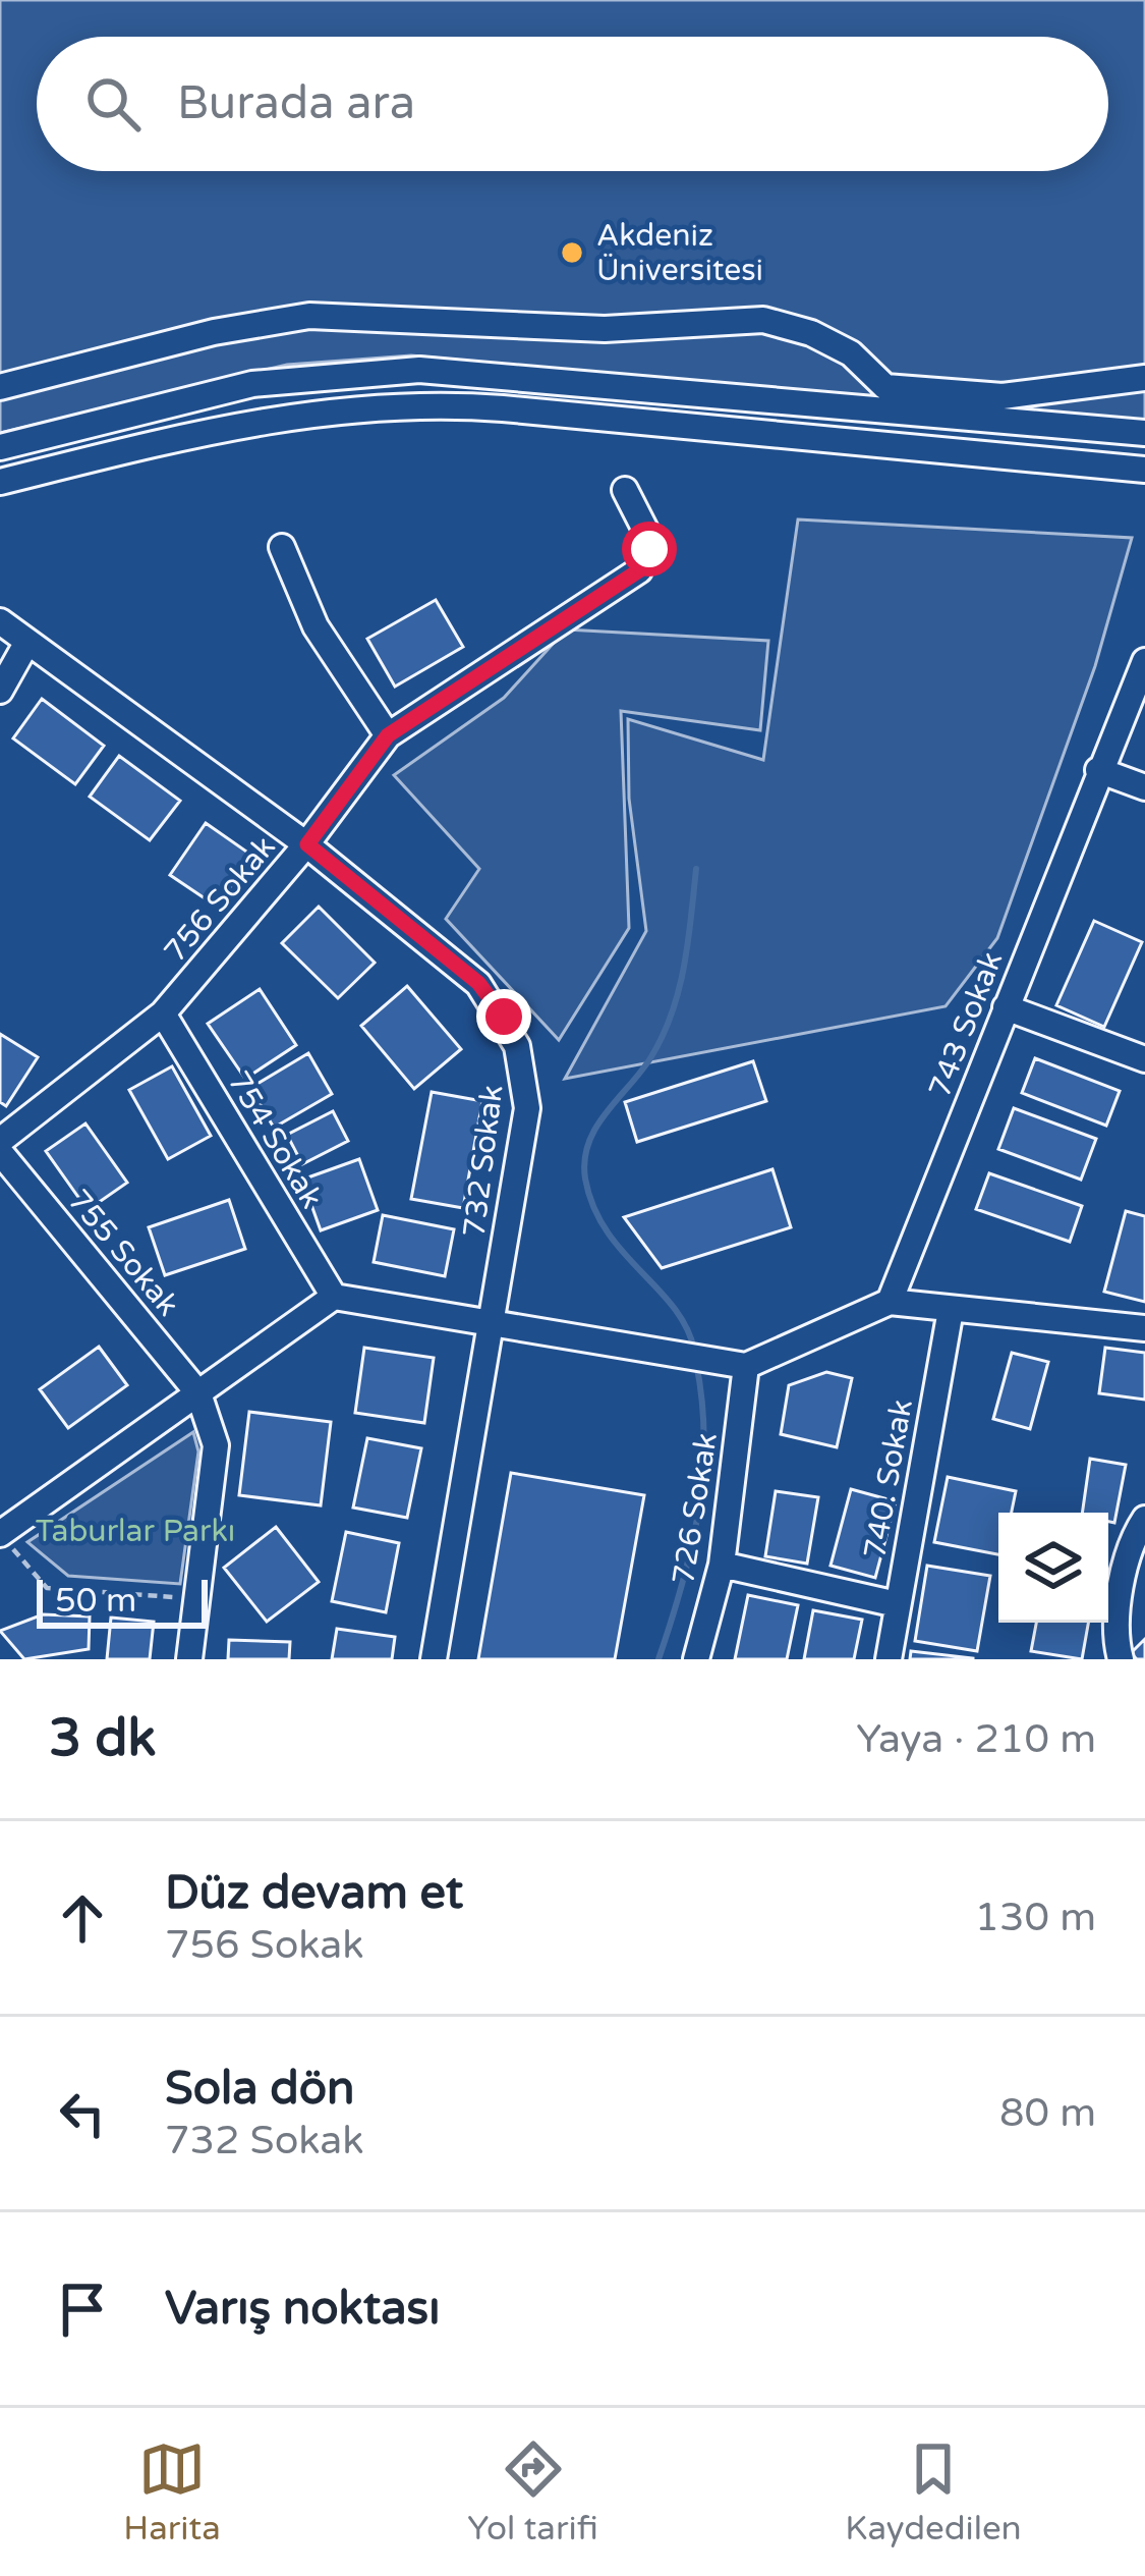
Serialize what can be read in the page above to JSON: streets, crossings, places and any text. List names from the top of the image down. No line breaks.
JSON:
{"streets":{"street":["756 Sokak","743 Sokak","754 Sokak","732 Sokak","755 Sokak","740. Sokak","726 Sokak"]},"crossings":[["756 Sokak","754 Sokak"],["756 Sokak","732 Sokak"]],"parks":["Taburlar Parkı"],"places":["Akdeniz Üniversitesi"],"scale_bar":"50 m","page":{"search":"Burada ara","scale":"50 m","heading":["3 dk","Yaya · 210 m"],"list":[["Düz devam et","756 Sokak","130 m"],["Sola dön","732 Sokak","80 m"],"Varış noktası"],"nav":["Harita","Yol tarifi","Kaydedilen"]}}
